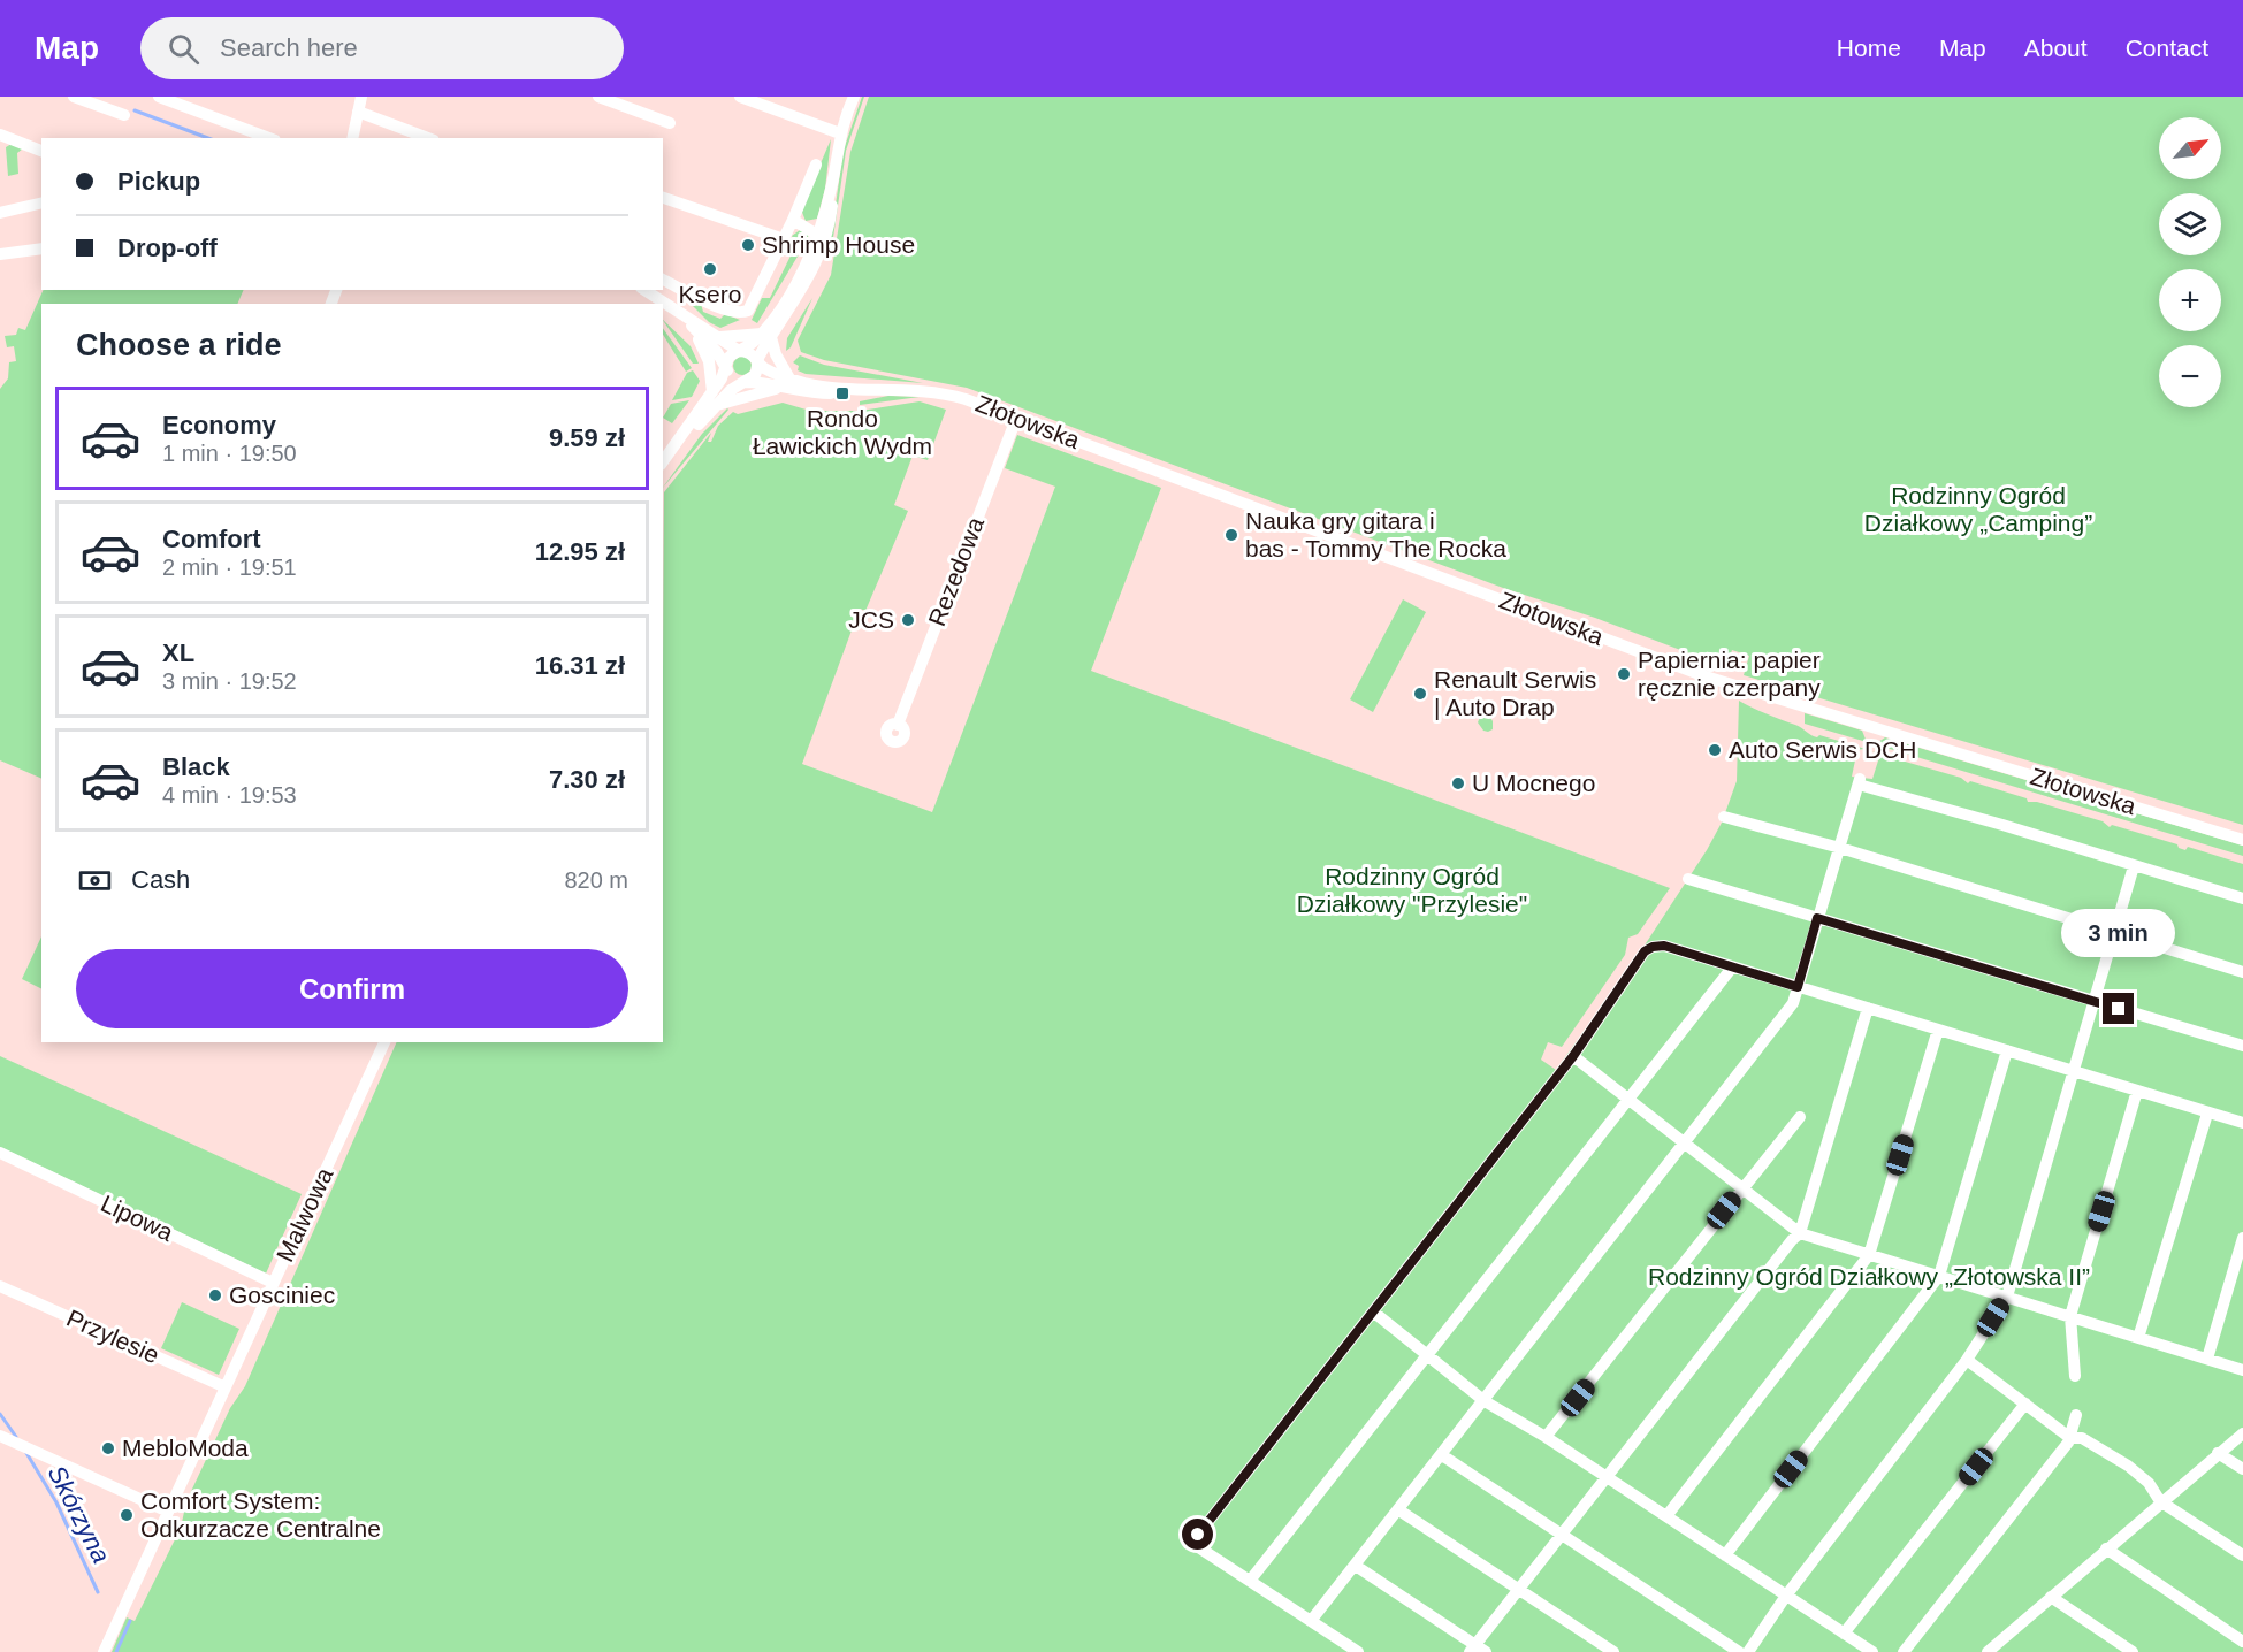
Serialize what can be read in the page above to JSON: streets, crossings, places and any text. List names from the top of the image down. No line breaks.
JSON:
{"streets":{"street":["Złotowska","Rezedowa","Malwowa","Lipowa","Przylesie"]},"crossings":[["Złotowska","Rezedowa"],["Malwowa","Lipowa"],["Malwowa","Przylesie"]],"water":["Skórzyna"],"parks":["Rodzinny Ogród Działkowy „Camping”","Rodzinny Ogród Działkowy \"Przylesie\"","Rodzinny Ogród Działkowy „Złotowska II”"],"places":{"other":["Shrimp House","Ksero","Nauka gry gitara i bas - Tommy The Rocka","JCS","Papiernia: papier ręcznie czerpany","Renault Serwis | Auto Drap","Auto Serwis DCH","U Mocnego","Gosciniec","MebloModa","Comfort System: Odkurzacze Centralne"],"transit":["Rondo Ławickich Wydm"]},"north":"top right","page":{"header":"Map","search":"Search here","nav":["Home","Map","About","Contact"],"map_buttons":["+","−"],"banner":["Pickup","Drop-off"],"heading":"Choose a ride","list":[{"name":"Economy","note":"1 min · 19:50","value":"9.59 zł"},{"name":"Comfort","note":"2 min · 19:51","value":"12.95 zł"},{"name":"XL","note":"3 min · 19:52","value":"16.31 zł"},{"name":"Black","note":"4 min · 19:53","value":"7.30 zł"}],"pay":["Cash","820 m"],"bubble":"3 min","buttons":"Confirm"}}
